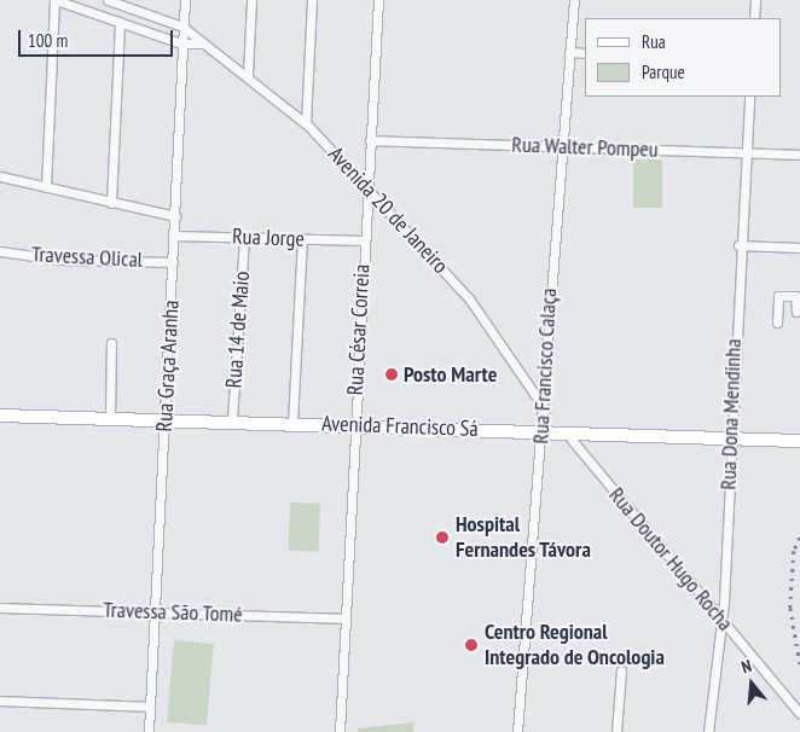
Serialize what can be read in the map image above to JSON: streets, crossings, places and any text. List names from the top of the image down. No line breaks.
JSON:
{"streets":{"main road":["Avenida Francisco Sá"],"street":["Rua Walter Pompeu","Avenida 20 de Janeiro","Rua Jorge","Travessa Olical","Rua 14 de Maio","Rua César Correia","Rua Graça Aranha","Rua Francisco Calaça","Rua Dona Mendinha","Rua Doutor Hugo Rocha","Travessa São Tomé"]},"crossings":[["Rua Walter Pompeu","Rua César Correia"],["Rua Walter Pompeu","Rua Francisco Calaça"],["Rua Walter Pompeu","Rua Dona Mendinha"],["Avenida 20 de Janeiro","Rua César Correia"],["Avenida 20 de Janeiro","Rua Graça Aranha"],["Avenida 20 de Janeiro","Rua Francisco Calaça"],["Rua Jorge","Rua 14 de Maio"],["Rua Jorge","Rua César Correia"],["Rua Jorge","Rua Graça Aranha"],["Travessa Olical","Rua Graça Aranha"],["Rua 14 de Maio","Avenida Francisco Sá"],["Rua César Correia","Avenida Francisco Sá"],["Rua César Correia","Travessa São Tomé"],["Rua Graça Aranha","Avenida Francisco Sá"],["Rua Graça Aranha","Travessa São Tomé"],["Rua Francisco Calaça","Avenida Francisco Sá"],["Rua Dona Mendinha","Avenida Francisco Sá"],["Rua Dona Mendinha","Rua Doutor Hugo Rocha"],["Avenida Francisco Sá","Rua Doutor Hugo Rocha"]],"places":["Posto Marte","Hospital Fernandes Távora","Centro Regional Integrado de Oncologia"],"legend":["Rua","Parque"],"scale_bar":"100 m","north":"top"}
